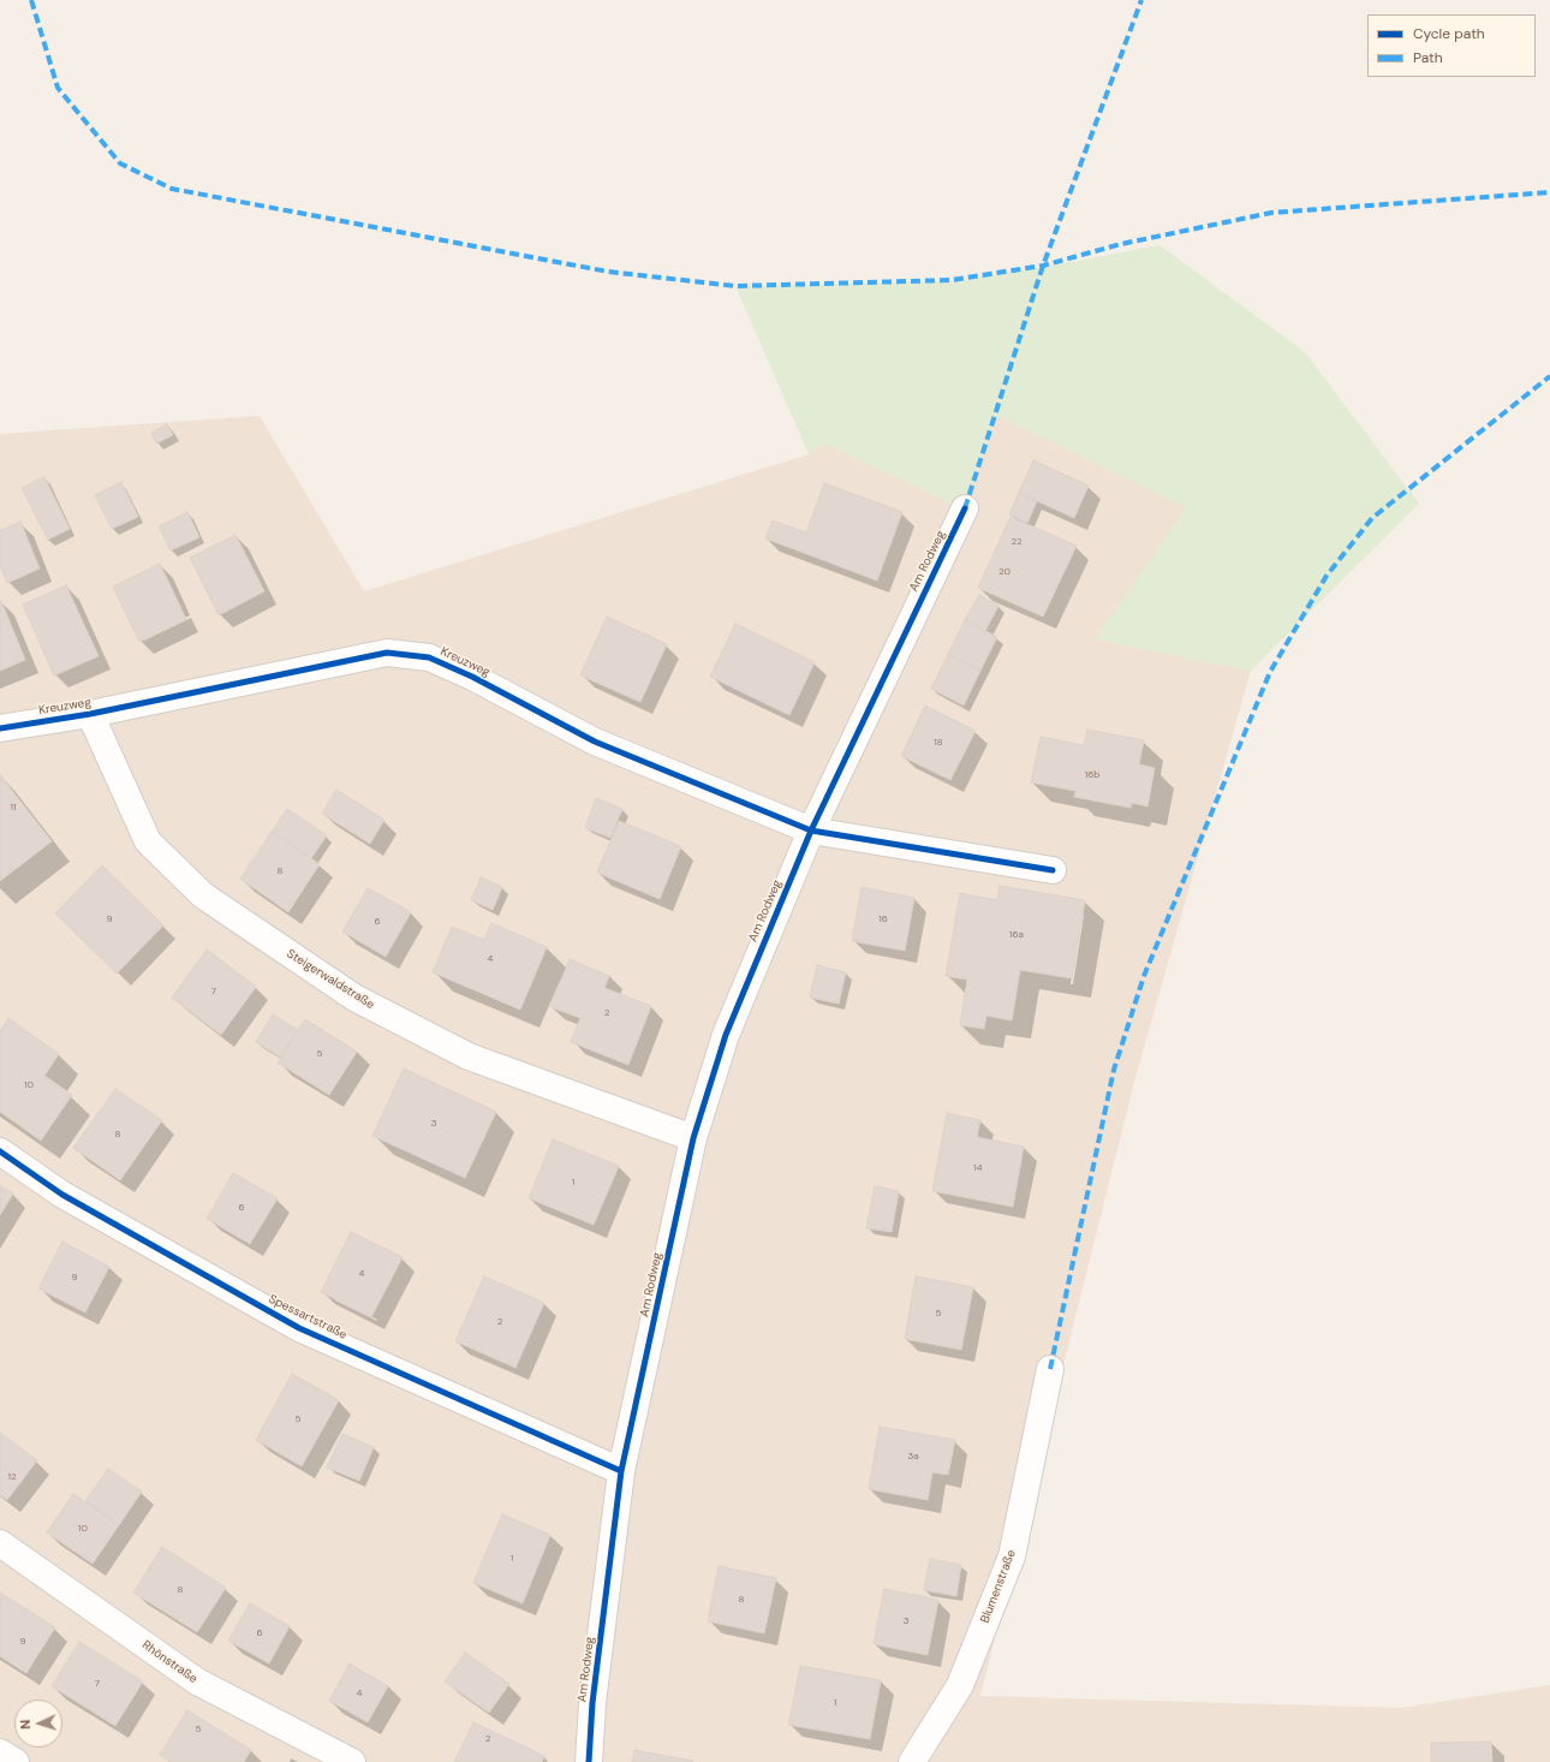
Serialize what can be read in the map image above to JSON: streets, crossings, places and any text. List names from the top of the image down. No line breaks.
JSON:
{"streets":{"street":["Am Rodweg","Kreuzweg","Steigerwaldstraße","Spessartstraße","Blumenstraße","Rhönstraße"]},"crossings":[["Am Rodweg","Kreuzweg"],["Am Rodweg","Steigerwaldstraße"],["Am Rodweg","Spessartstraße"],["Kreuzweg","Steigerwaldstraße"]],"house_numbers":["22","20","18","16b","11","8","9","16","6","16a","4","7","2","5","10","3","8","14","1","6","4","9","5","2","5","3a","12","10","1","8","8","3","6","9","7","4","1","5","2"],"legend":["Cycle path","Path"],"north":"left"}
